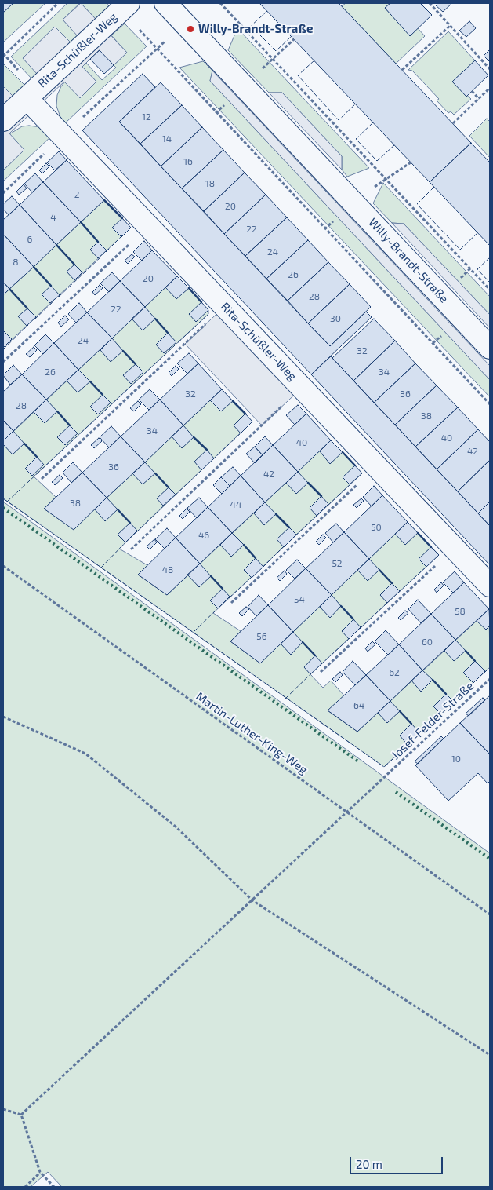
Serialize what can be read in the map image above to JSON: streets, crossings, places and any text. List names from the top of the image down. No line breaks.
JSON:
{"streets":{"street":["Rita-Schüßler-Weg","Willy-Brandt-Straße"],"path":["Josef-Felder-Straße","Martin-Luther-King-Weg"]},"crossings":[["Josef-Felder-Straße","Martin-Luther-King-Weg"]],"places":["Willy-Brandt-Straße"],"house_numbers":["12","14","16","18","2","20","4","22","6","24","8","26","20","28","22","30","24","32","26","34","32","36","28","38","34","40","40","42","36","42","38","44","50","46","52","48","54","58","56","60","62","64","10"],"scale_bar":"20 m"}
